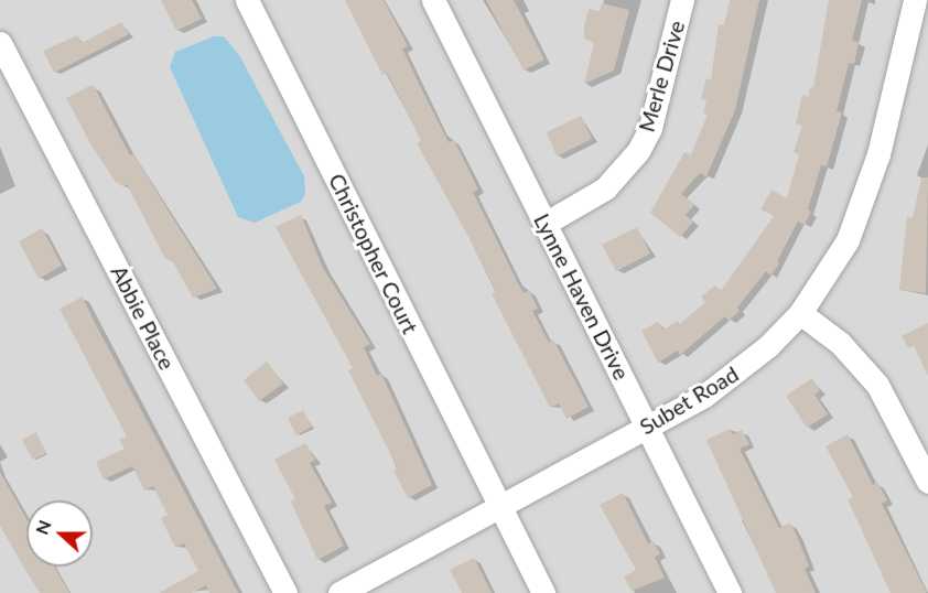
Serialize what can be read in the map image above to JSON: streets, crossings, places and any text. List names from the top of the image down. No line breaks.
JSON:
{"streets":{"street":["Merle Drive","Christopher Court","Lynne Haven Drive","Abbie Place","Subet Road"]},"crossings":[["Merle Drive","Lynne Haven Drive"],["Christopher Court","Subet Road"],["Lynne Haven Drive","Subet Road"]],"north":"left"}
